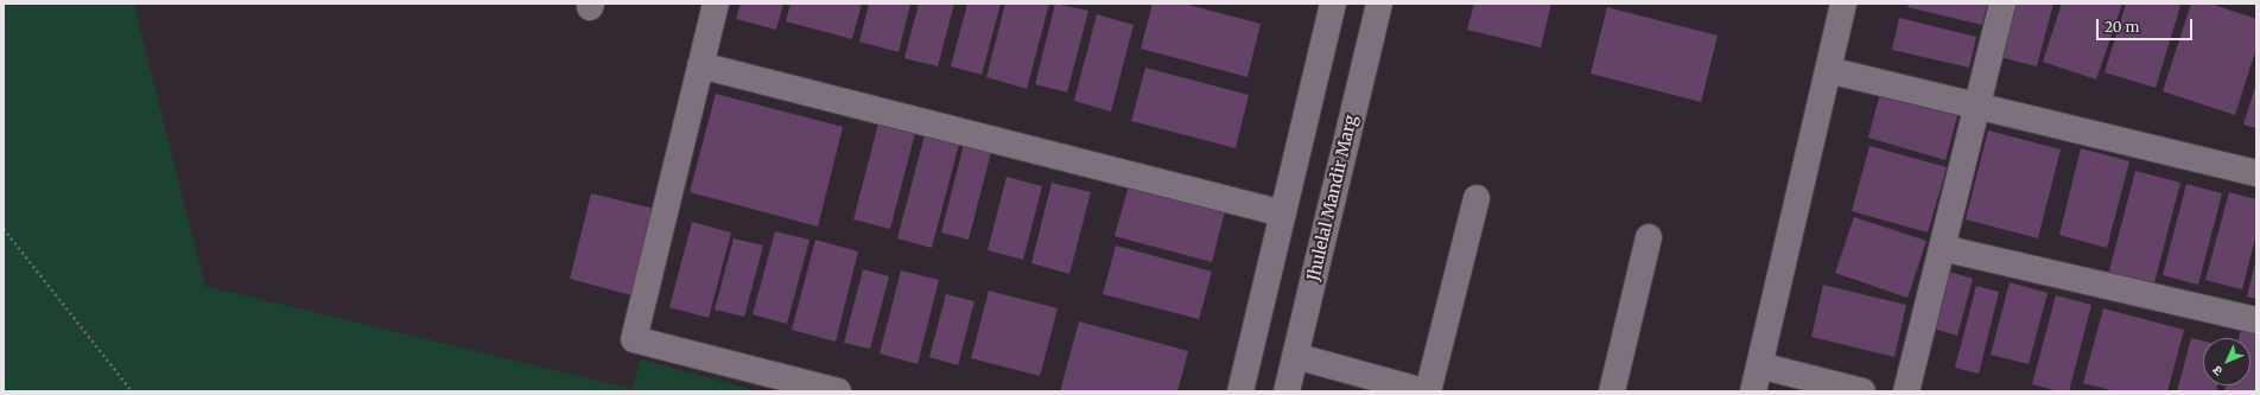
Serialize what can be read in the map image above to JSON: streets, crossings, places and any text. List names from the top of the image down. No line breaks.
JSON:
{"streets":{"street":["Jhulelal Mandir Marg"]},"scale_bar":"20 m","north":"bottom left"}
